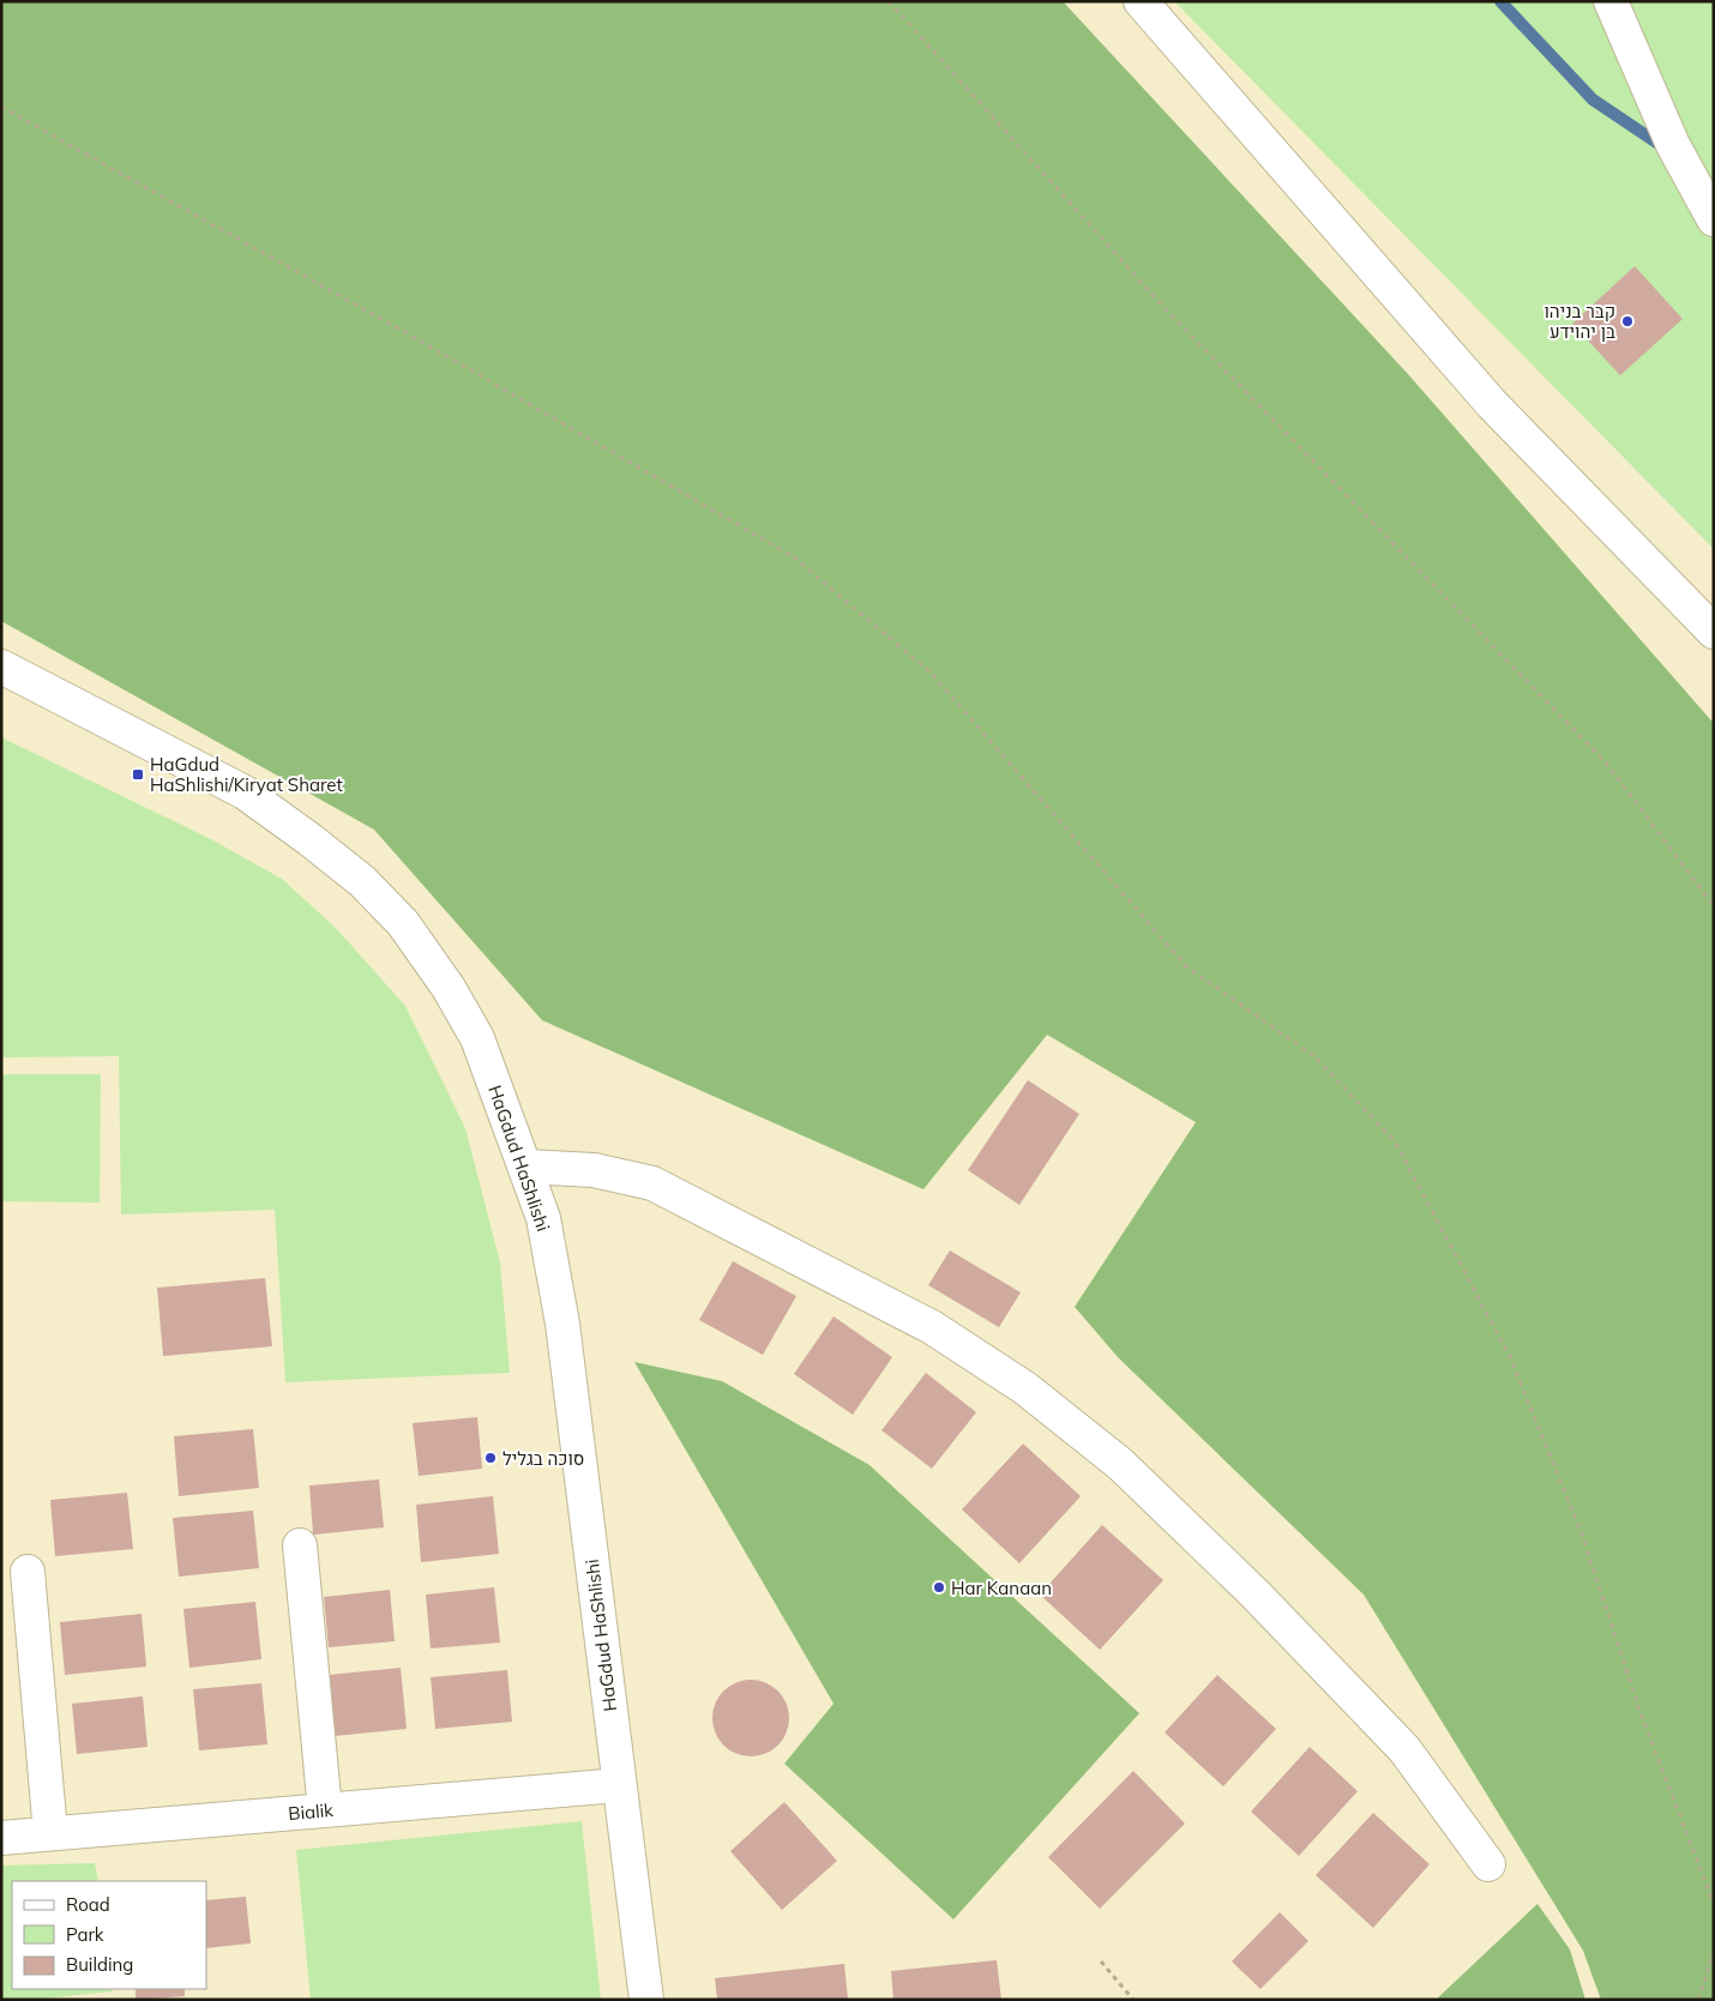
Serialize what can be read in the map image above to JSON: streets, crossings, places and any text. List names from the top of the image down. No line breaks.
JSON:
{"streets":{"street":["HaGdud HaShlishi","Bialik"]},"crossings":[["HaGdud HaShlishi","Bialik"]],"places":{"other":["קבר בניהו בן יהוידע","סוכה בגליל","Har Kanaan"],"transit":["HaGdud HaShlishi/Kiryat Sharet"]},"legend":["Road","Park","Building"]}
